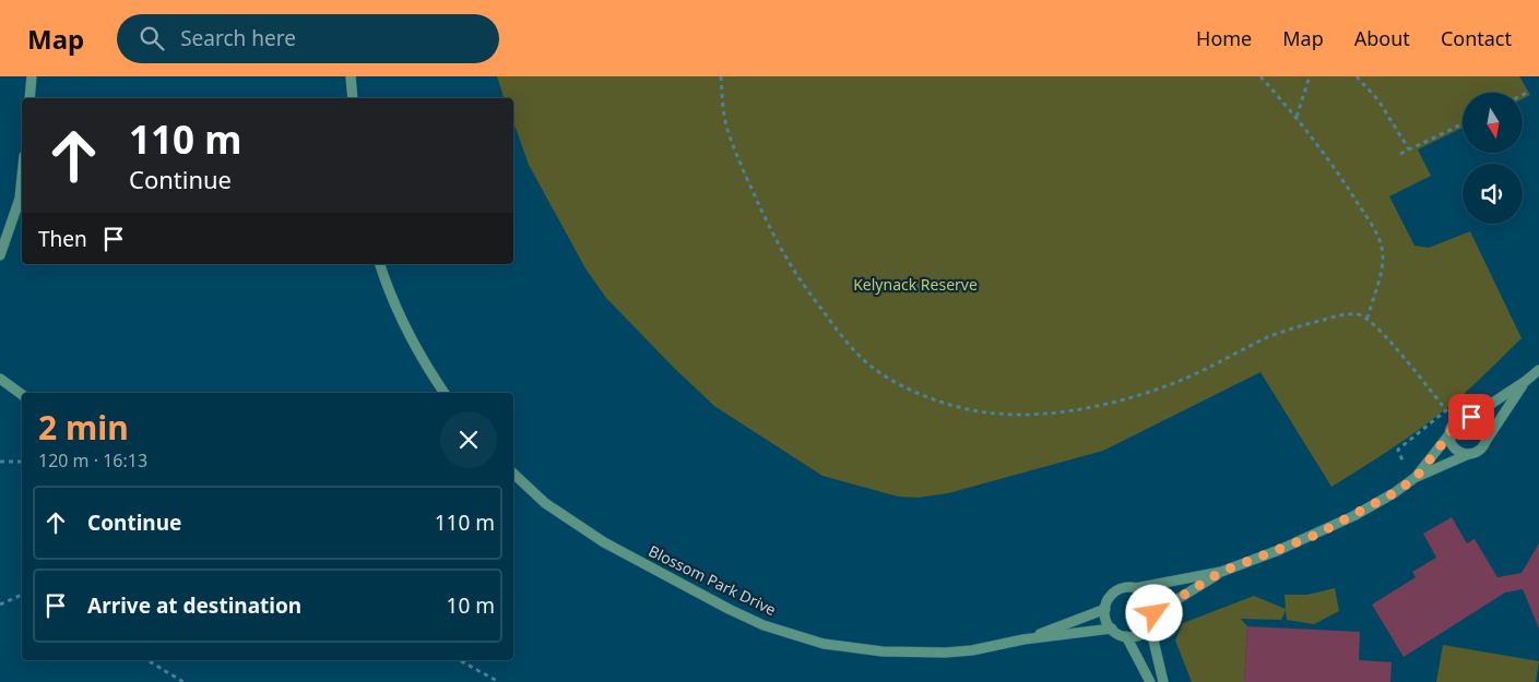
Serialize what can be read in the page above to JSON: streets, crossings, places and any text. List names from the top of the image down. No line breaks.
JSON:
{"streets":{"street":["Blossom Park Drive"]},"parks":["Kelynack Reserve"],"north":"bottom","page":{"header":"Map","search":"Search here","nav":["Home","Map","About","Contact"],"turn":["110 m","Continue"],"then":"Then","heading":["2 min","120 m · 16:13"],"list":[{"name":"Continue","value":"110 m"},{"name":"Arrive at destination","value":"10 m"}]}}
